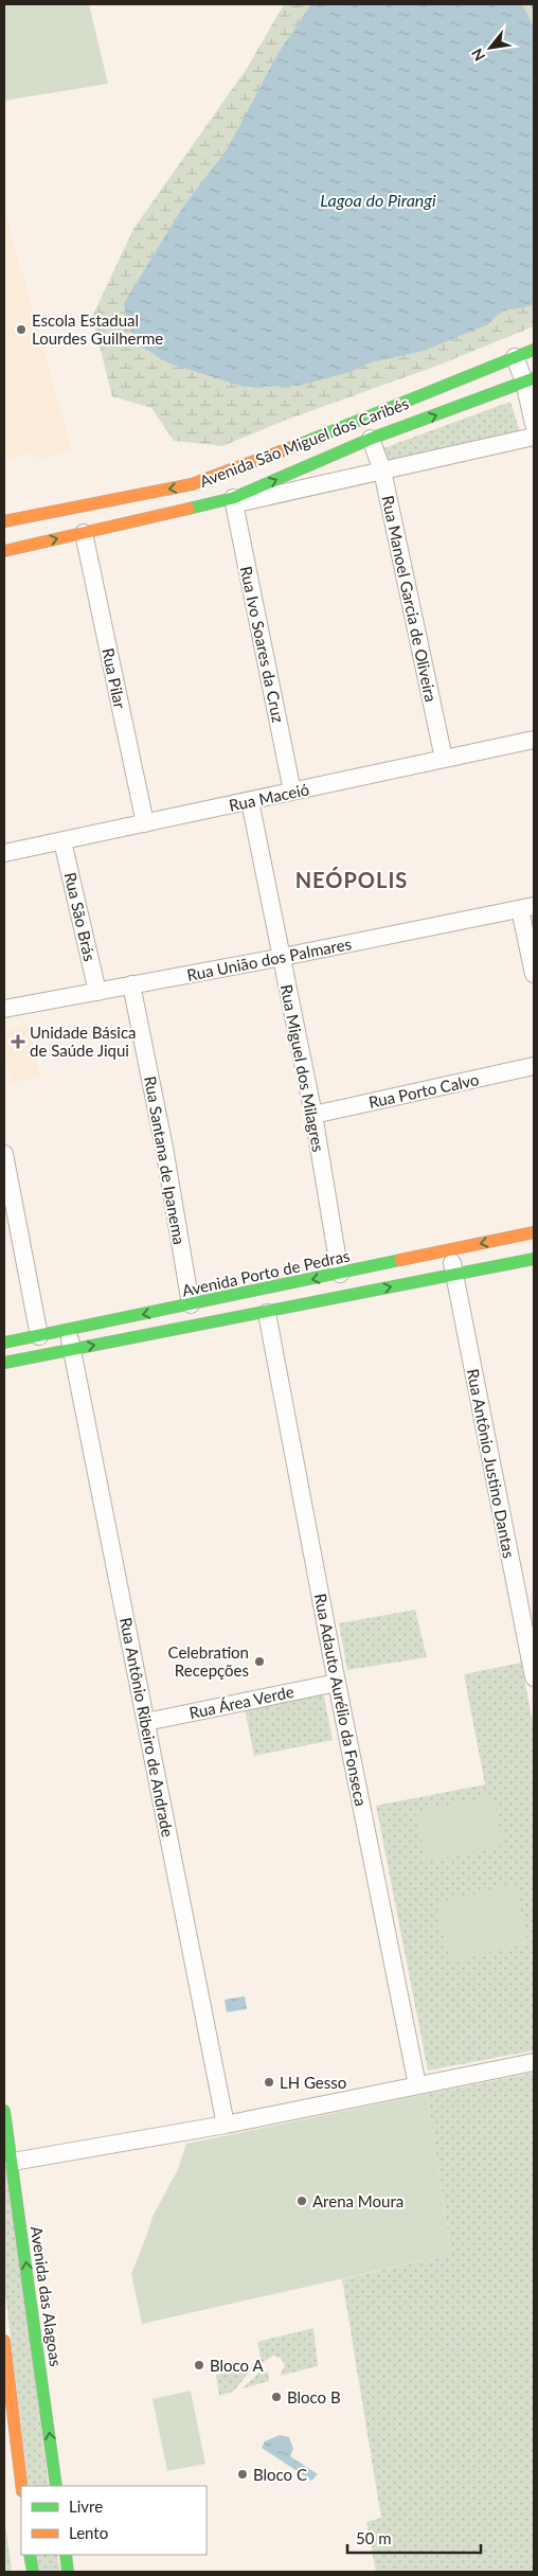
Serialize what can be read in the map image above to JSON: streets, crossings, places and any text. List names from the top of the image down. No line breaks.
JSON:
{"streets":{"main road":["Avenida São Miguel dos Caribés","Avenida Porto de Pedras","Avenida das Alagoas"],"street":["Rua Manoel Garcia de Oliveira","Rua Ivo Soares da Cruz","Rua Pilar","Rua Maceió","Rua São Brás","Rua União dos Palmares","Rua Miguel dos Milagres","Rua Porto Calvo","Rua Santana de Ipanema","Rua Antônio Justino Dantas","Rua Adauto Aurélio da Fonseca","Rua Área Verde","Rua Antônio Ribeiro de Andrade"]},"crossings":[["Avenida São Miguel dos Caribés","Rua Manoel Garcia de Oliveira"],["Avenida São Miguel dos Caribés","Rua Ivo Soares da Cruz"],["Avenida São Miguel dos Caribés","Rua Pilar"],["Rua Manoel Garcia de Oliveira","Rua Maceió"],["Rua Ivo Soares da Cruz","Rua Maceió"],["Rua Pilar","Rua Maceió"],["Rua Maceió","Rua São Brás"],["Rua Maceió","Rua Miguel dos Milagres"],["Rua São Brás","Rua União dos Palmares"],["Rua União dos Palmares","Rua Miguel dos Milagres"],["Rua União dos Palmares","Rua Santana de Ipanema"],["Rua Miguel dos Milagres","Rua Porto Calvo"],["Rua Miguel dos Milagres","Avenida Porto de Pedras"],["Rua Santana de Ipanema","Avenida Porto de Pedras"],["Avenida Porto de Pedras","Rua Antônio Justino Dantas"],["Avenida Porto de Pedras","Rua Antônio Ribeiro de Andrade"],["Rua Adauto Aurélio da Fonseca","Rua Área Verde"],["Rua Área Verde","Rua Antônio Ribeiro de Andrade"]],"districts":["NEÓPOLIS"],"water":["Lagoa do Pirangi"],"places":{"other":["Escola Estadual Lourdes Guilherme","Celebration Recepções","LH Gesso","Arena Moura","Bloco A","Bloco B","Bloco C"],"health":["Unidade Básica de Saúde Jiqui"]},"legend":["Livre","Lento"],"scale_bar":"50 m","north":"bottom left"}
